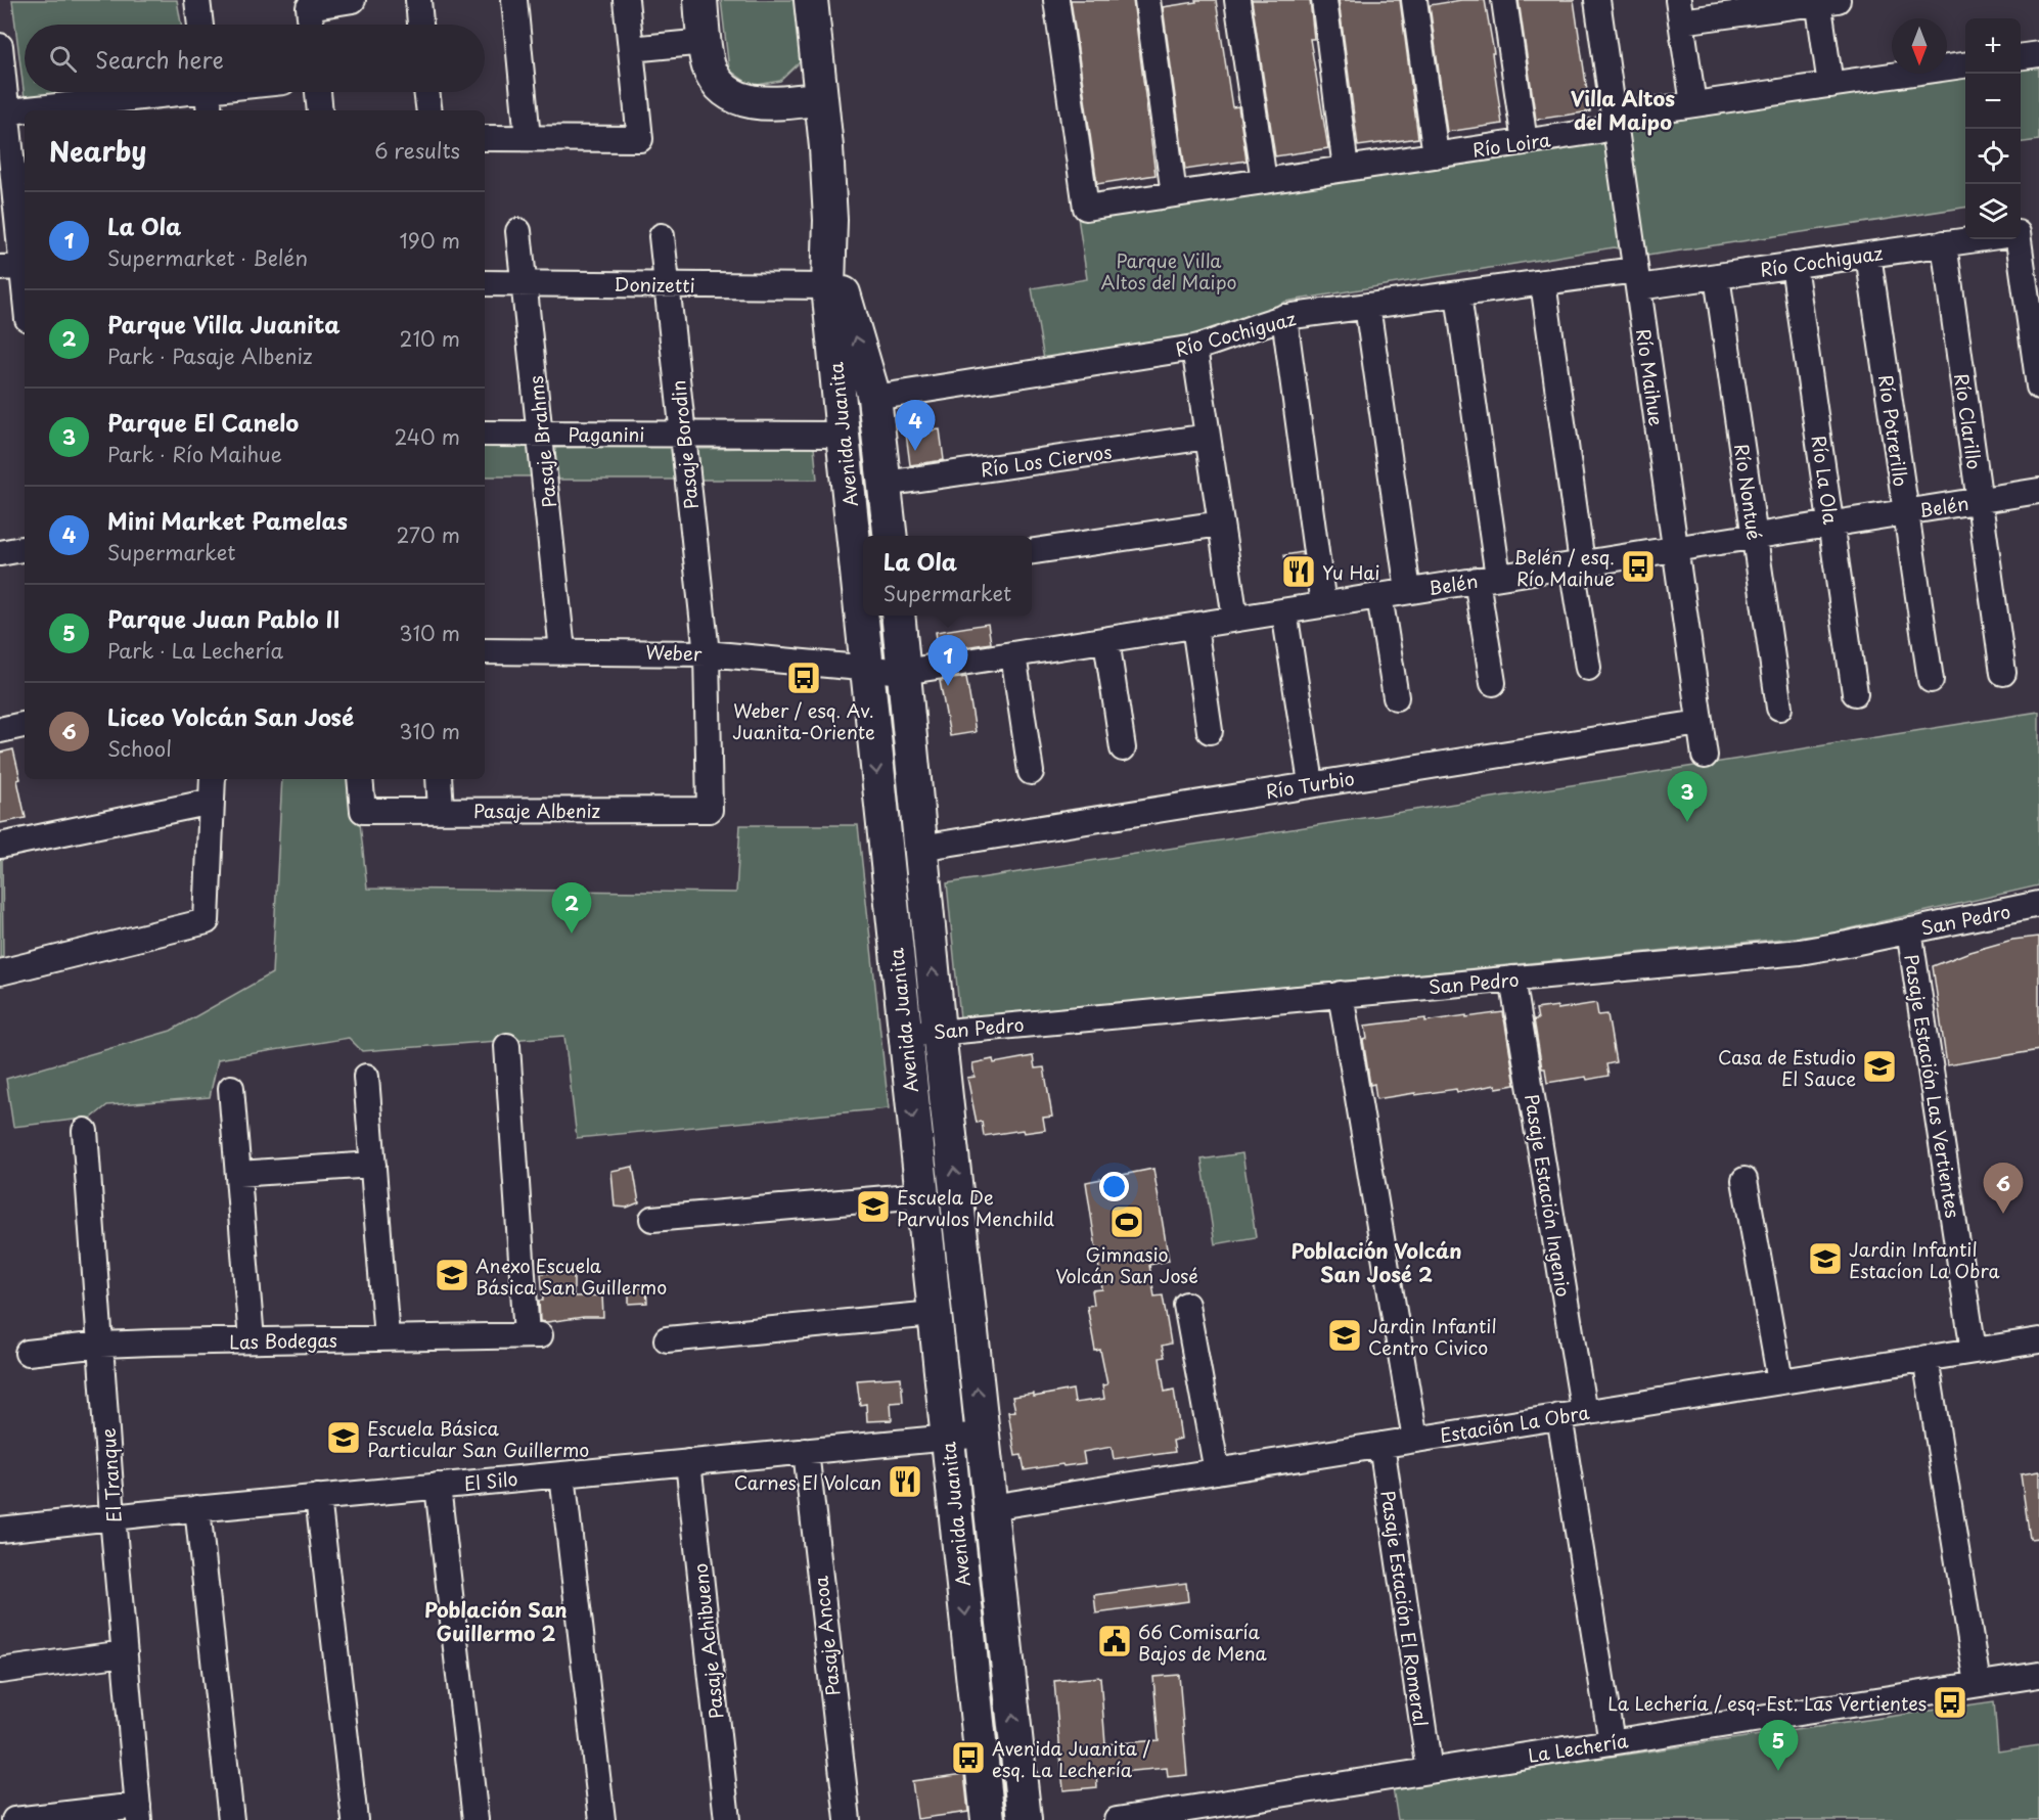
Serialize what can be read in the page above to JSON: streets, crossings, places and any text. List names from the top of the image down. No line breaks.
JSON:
{"streets":{"main road":["Avenida Juanita"],"street":["Río Loira","Río Cochiguaz","Donizetti","Río Maihue","Río Clarillo","Río Potrerillo","Paganini","Pasaje Brahms","Pasaje Borodin","Río Los Ciervos","Río La Ola","Río Nontué","Belén","Weber","Río Turbio","Pasaje Albeniz","San Pedro","Pasaje Estación Las Vertientes","Pasaje Estación Ingenio","Las Bodegas","Estación La Obra","El Tranque","El Silo","Pasaje Estación El Romeral","Pasaje Ancoa","Pasaje Achibueno","La Lechería"]},"crossings":[["Río Loira","Río Maihue"],["Río Cochiguaz","Río Maihue"],["Río Cochiguaz","Río Clarillo"],["Río Cochiguaz","Río Potrerillo"],["Río Cochiguaz","Avenida Juanita"],["Río Cochiguaz","Río La Ola"],["Río Cochiguaz","Río Nontué"],["Donizetti","Avenida Juanita"],["Donizetti","Pasaje Brahms"],["Donizetti","Pasaje Borodin"],["Río Maihue","Belén"],["Río Maihue","Río Turbio"],["Río Clarillo","Belén"],["Río Potrerillo","Belén"],["Paganini","Avenida Juanita"],["Paganini","Pasaje Brahms"],["Paganini","Pasaje Borodin"],["Avenida Juanita","Río Los Ciervos"],["Avenida Juanita","Belén"],["Avenida Juanita","Weber"],["Avenida Juanita","Río Turbio"],["Avenida Juanita","San Pedro"],["Avenida Juanita","Estación La Obra"],["Avenida Juanita","El Silo"],["Pasaje Brahms","Weber"],["Pasaje Borodin","Weber"],["Pasaje Borodin","Pasaje Albeniz"],["Río La Ola","Belén"],["Río Nontué","Belén"],["Belén","Weber"],["San Pedro","Pasaje Estación Las Vertientes"],["San Pedro","Pasaje Estación Ingenio"],["Pasaje Estación Las Vertientes","Estación La Obra"],["Pasaje Estación Ingenio","Estación La Obra"],["Las Bodegas","El Tranque"],["Estación La Obra","Pasaje Estación El Romeral"],["El Tranque","El Silo"],["El Silo","Pasaje Ancoa"],["El Silo","Pasaje Achibueno"],["Pasaje Estación El Romeral","La Lechería"]],"districts":["Villa Altos del Maipo","Población Volcán San José 2","Población San Guillermo 2"],"parks":["Parque Villa Altos del Maipo"],"places":{"bus stop":["Belén / esq. Río Maihue","Weber / esq. Av. Juanita-Oriente","La Lechería / esq. Est. Las Vertientes","Avenida Juanita / esq. La Lechería"],"restaurant":["Yu Hai","Carnes El Volcan"],"school or university":["Casa de Estudio El Sauce","Escuela De Parvulos Menchild","Jardin Infantil Estacíon La Obra","Anexo Escuela Básica San Guillermo","Jardin Infantil Centro Civico","Escuela Básica Particular San Guillermo"],"sports":["Gimnasio Volcán San José"],"public building":["66 Comisaría Bajos de Mena"]},"north":"bottom","page":{"map_buttons":["+","−"],"search":"Search here","heading":["Nearby","6 results"],"list":[{"mark":"1","name":"La Ola","note":"Supermarket · Belén","value":"190 m"},{"mark":"2","name":"Parque Villa Juanita","note":"Park · Pasaje Albeniz","value":"210 m"},{"mark":"3","name":"Parque El Canelo","note":"Park · Río Maihue","value":"240 m"},{"mark":"4","name":"Mini Market Pamelas","note":"Supermarket","value":"270 m"},{"mark":"5","name":"Parque Juan Pablo II","note":"Park · La Lechería","value":"310 m"},{"mark":"6","name":"Liceo Volcán San José","note":"School","value":"310 m"}],"pins":["4","1","3","2","6","5"],"popup":["La Ola","Supermarket"]}}
